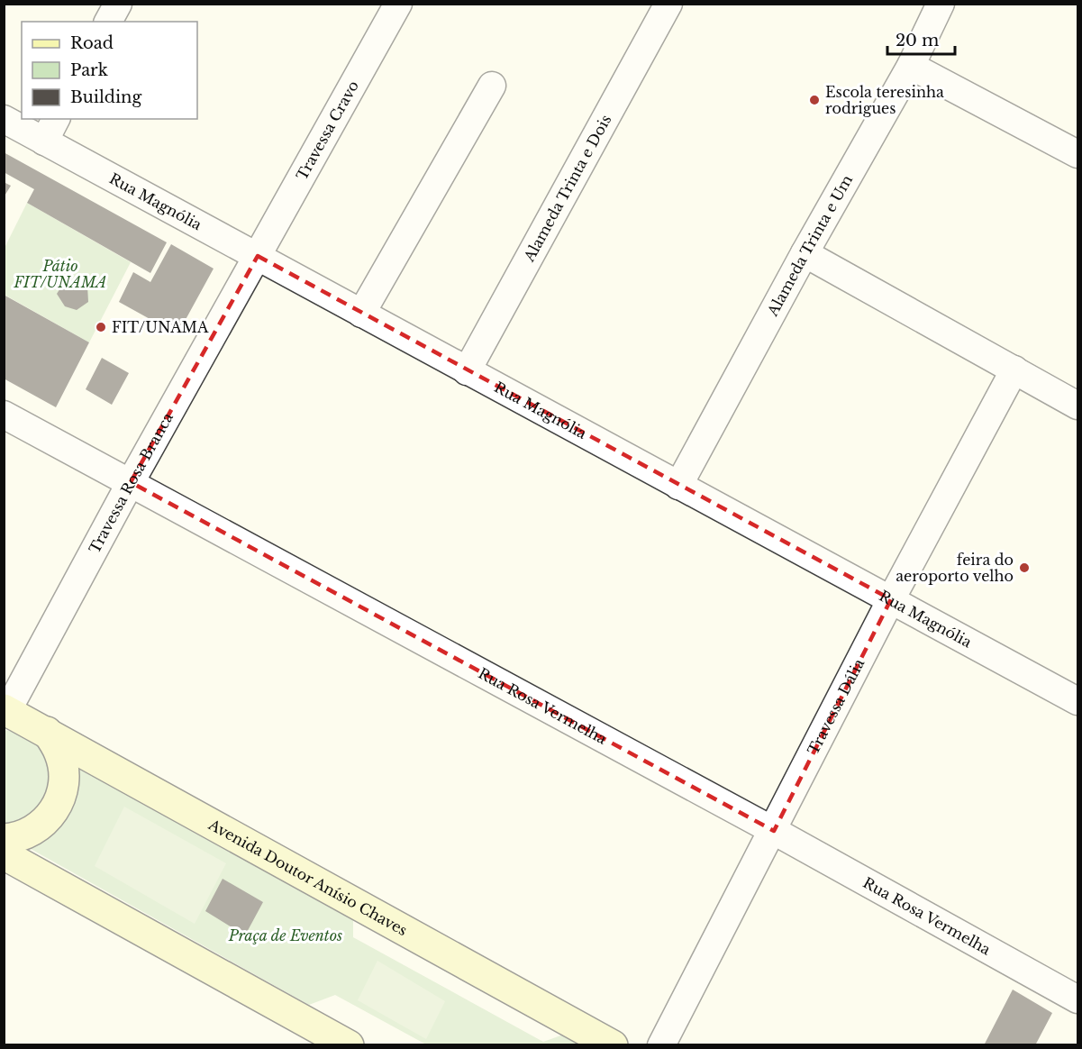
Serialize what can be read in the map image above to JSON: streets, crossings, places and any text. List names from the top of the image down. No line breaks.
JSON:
{"streets":{"main road":["Avenida Doutor Anísio Chaves"],"street":["Travessa Cravo","Alameda Trinta e Dois","Rua Magnólia","Alameda Trinta e Um","Travessa Rosa Branca","Rua Rosa Vermelha","Travessa Dália"]},"crossings":[["Travessa Cravo","Rua Magnólia"],["Travessa Cravo","Travessa Rosa Branca"],["Alameda Trinta e Dois","Rua Magnólia"],["Rua Magnólia","Alameda Trinta e Um"],["Rua Magnólia","Travessa Rosa Branca"],["Rua Magnólia","Travessa Dália"],["Travessa Rosa Branca","Rua Rosa Vermelha"],["Travessa Rosa Branca","Avenida Doutor Anísio Chaves"],["Rua Rosa Vermelha","Travessa Dália"]],"parks":["Pátio FIT/UNAMA","Praça de Eventos"],"places":["Escola teresinha rodrigues","FIT/UNAMA","feira do aeroporto velho"],"legend":["Road","Park","Building"],"scale_bar":"20 m"}
